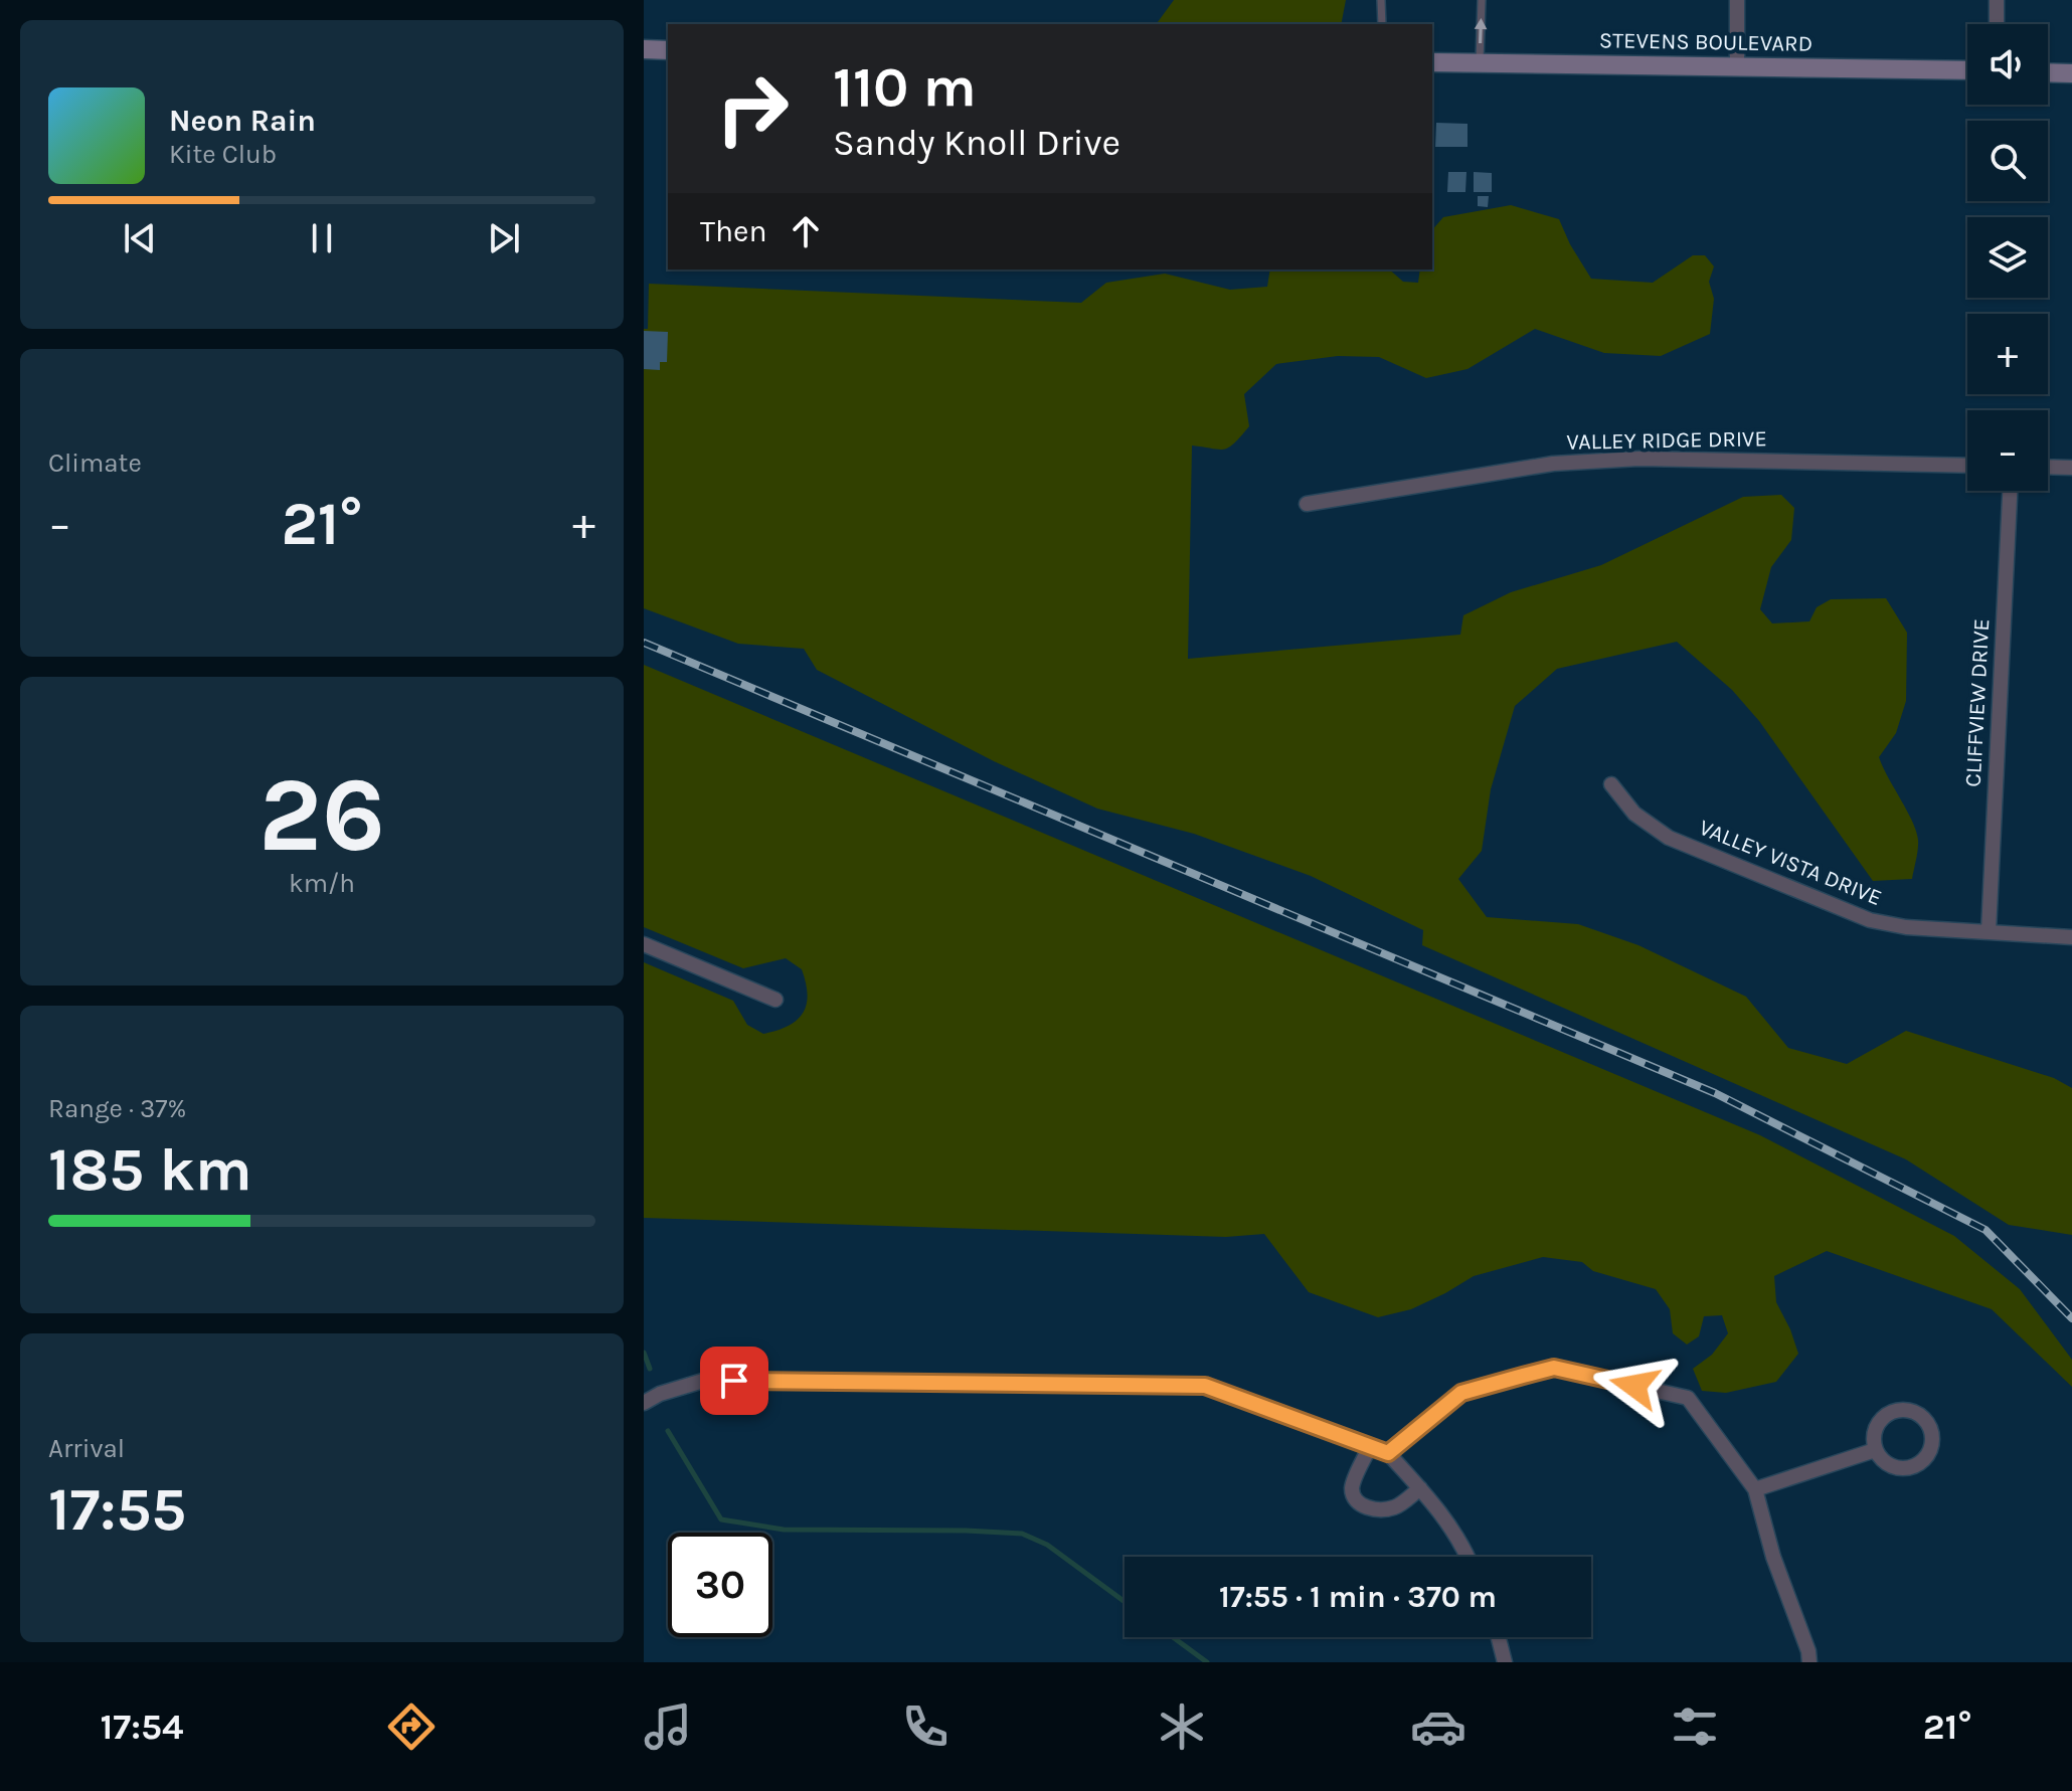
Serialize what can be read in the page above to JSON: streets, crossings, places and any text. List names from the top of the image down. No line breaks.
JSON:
{"streets":{"street":["STEVENS BOULEVARD","VALLEY RIDGE DRIVE","CLIFFVIEW DRIVE","VALLEY VISTA DRIVE"]},"crossings":[["CLIFFVIEW DRIVE","VALLEY VISTA DRIVE"]],"page":{"map_buttons":["+","−"],"turn":["110 m","Sandy Knoll Drive"],"song":["Neon Rain","Kite Club"],"then":"Then","tile":["Climate",["26","km/h"],["Range · 37%","185 km"],["Arrival","17:55"]],"heat":["−","21°","+"],"limit":"30","trip":"17:55 · 1 min · 370 m","tabs":["17:54","21°"]}}
